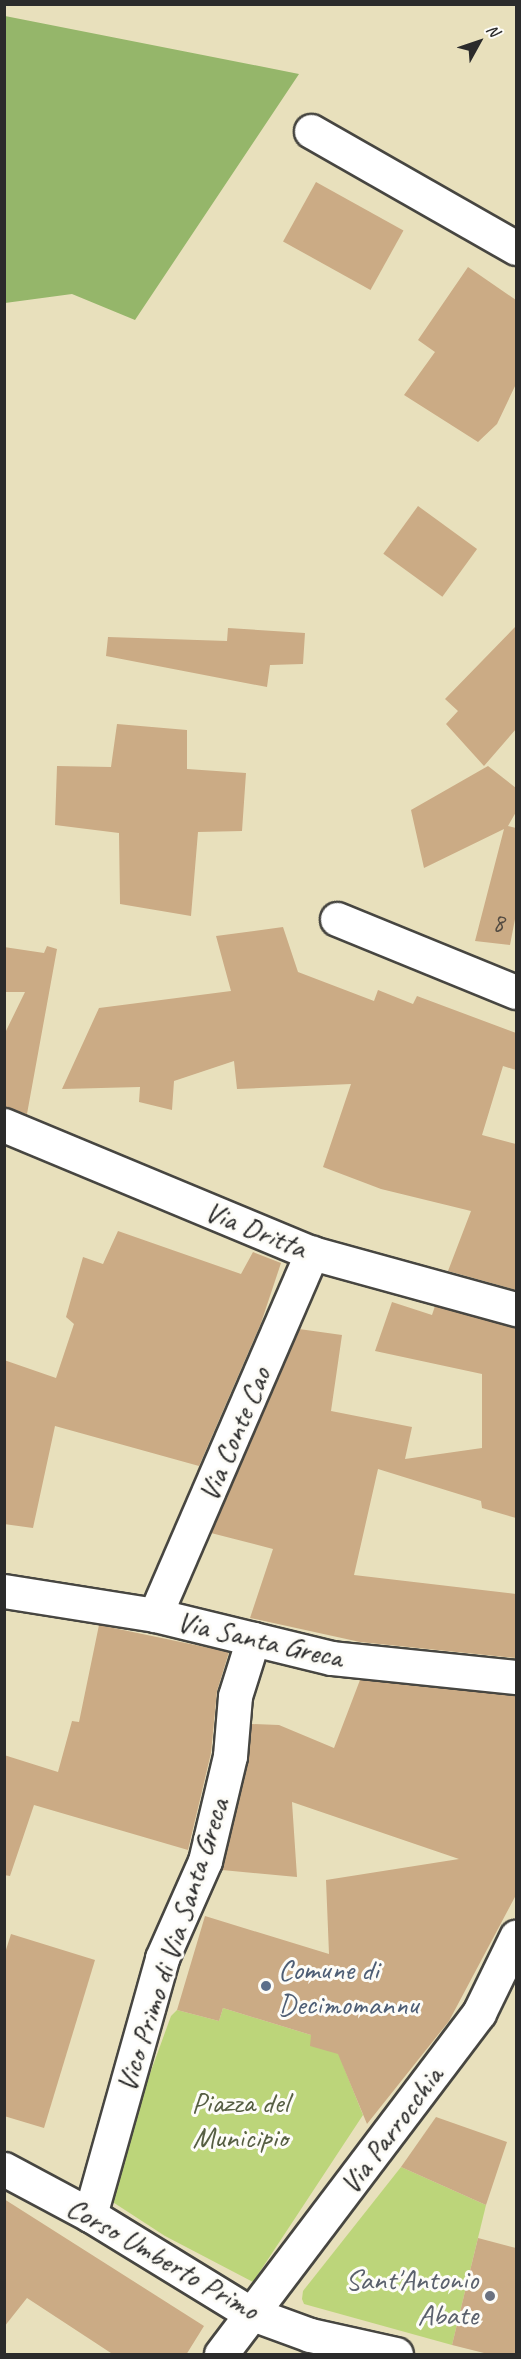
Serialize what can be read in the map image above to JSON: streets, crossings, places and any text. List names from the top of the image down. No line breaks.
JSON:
{"streets":{"street":["Via Dritta","Via Conte Cao","Via Santa Greca","Vico Primo di Via Santa Greca","Via Parrocchia","Corso Umberto Primo"]},"crossings":[["Via Dritta","Via Conte Cao"],["Via Conte Cao","Via Santa Greca"],["Via Santa Greca","Vico Primo di Via Santa Greca"],["Vico Primo di Via Santa Greca","Corso Umberto Primo"],["Via Parrocchia","Corso Umberto Primo"]],"parks":["Piazza del Municipio"],"places":["Comune di Decimomannu","Sant'Antonio Abate"],"house_numbers":["8"],"north":"top right"}
